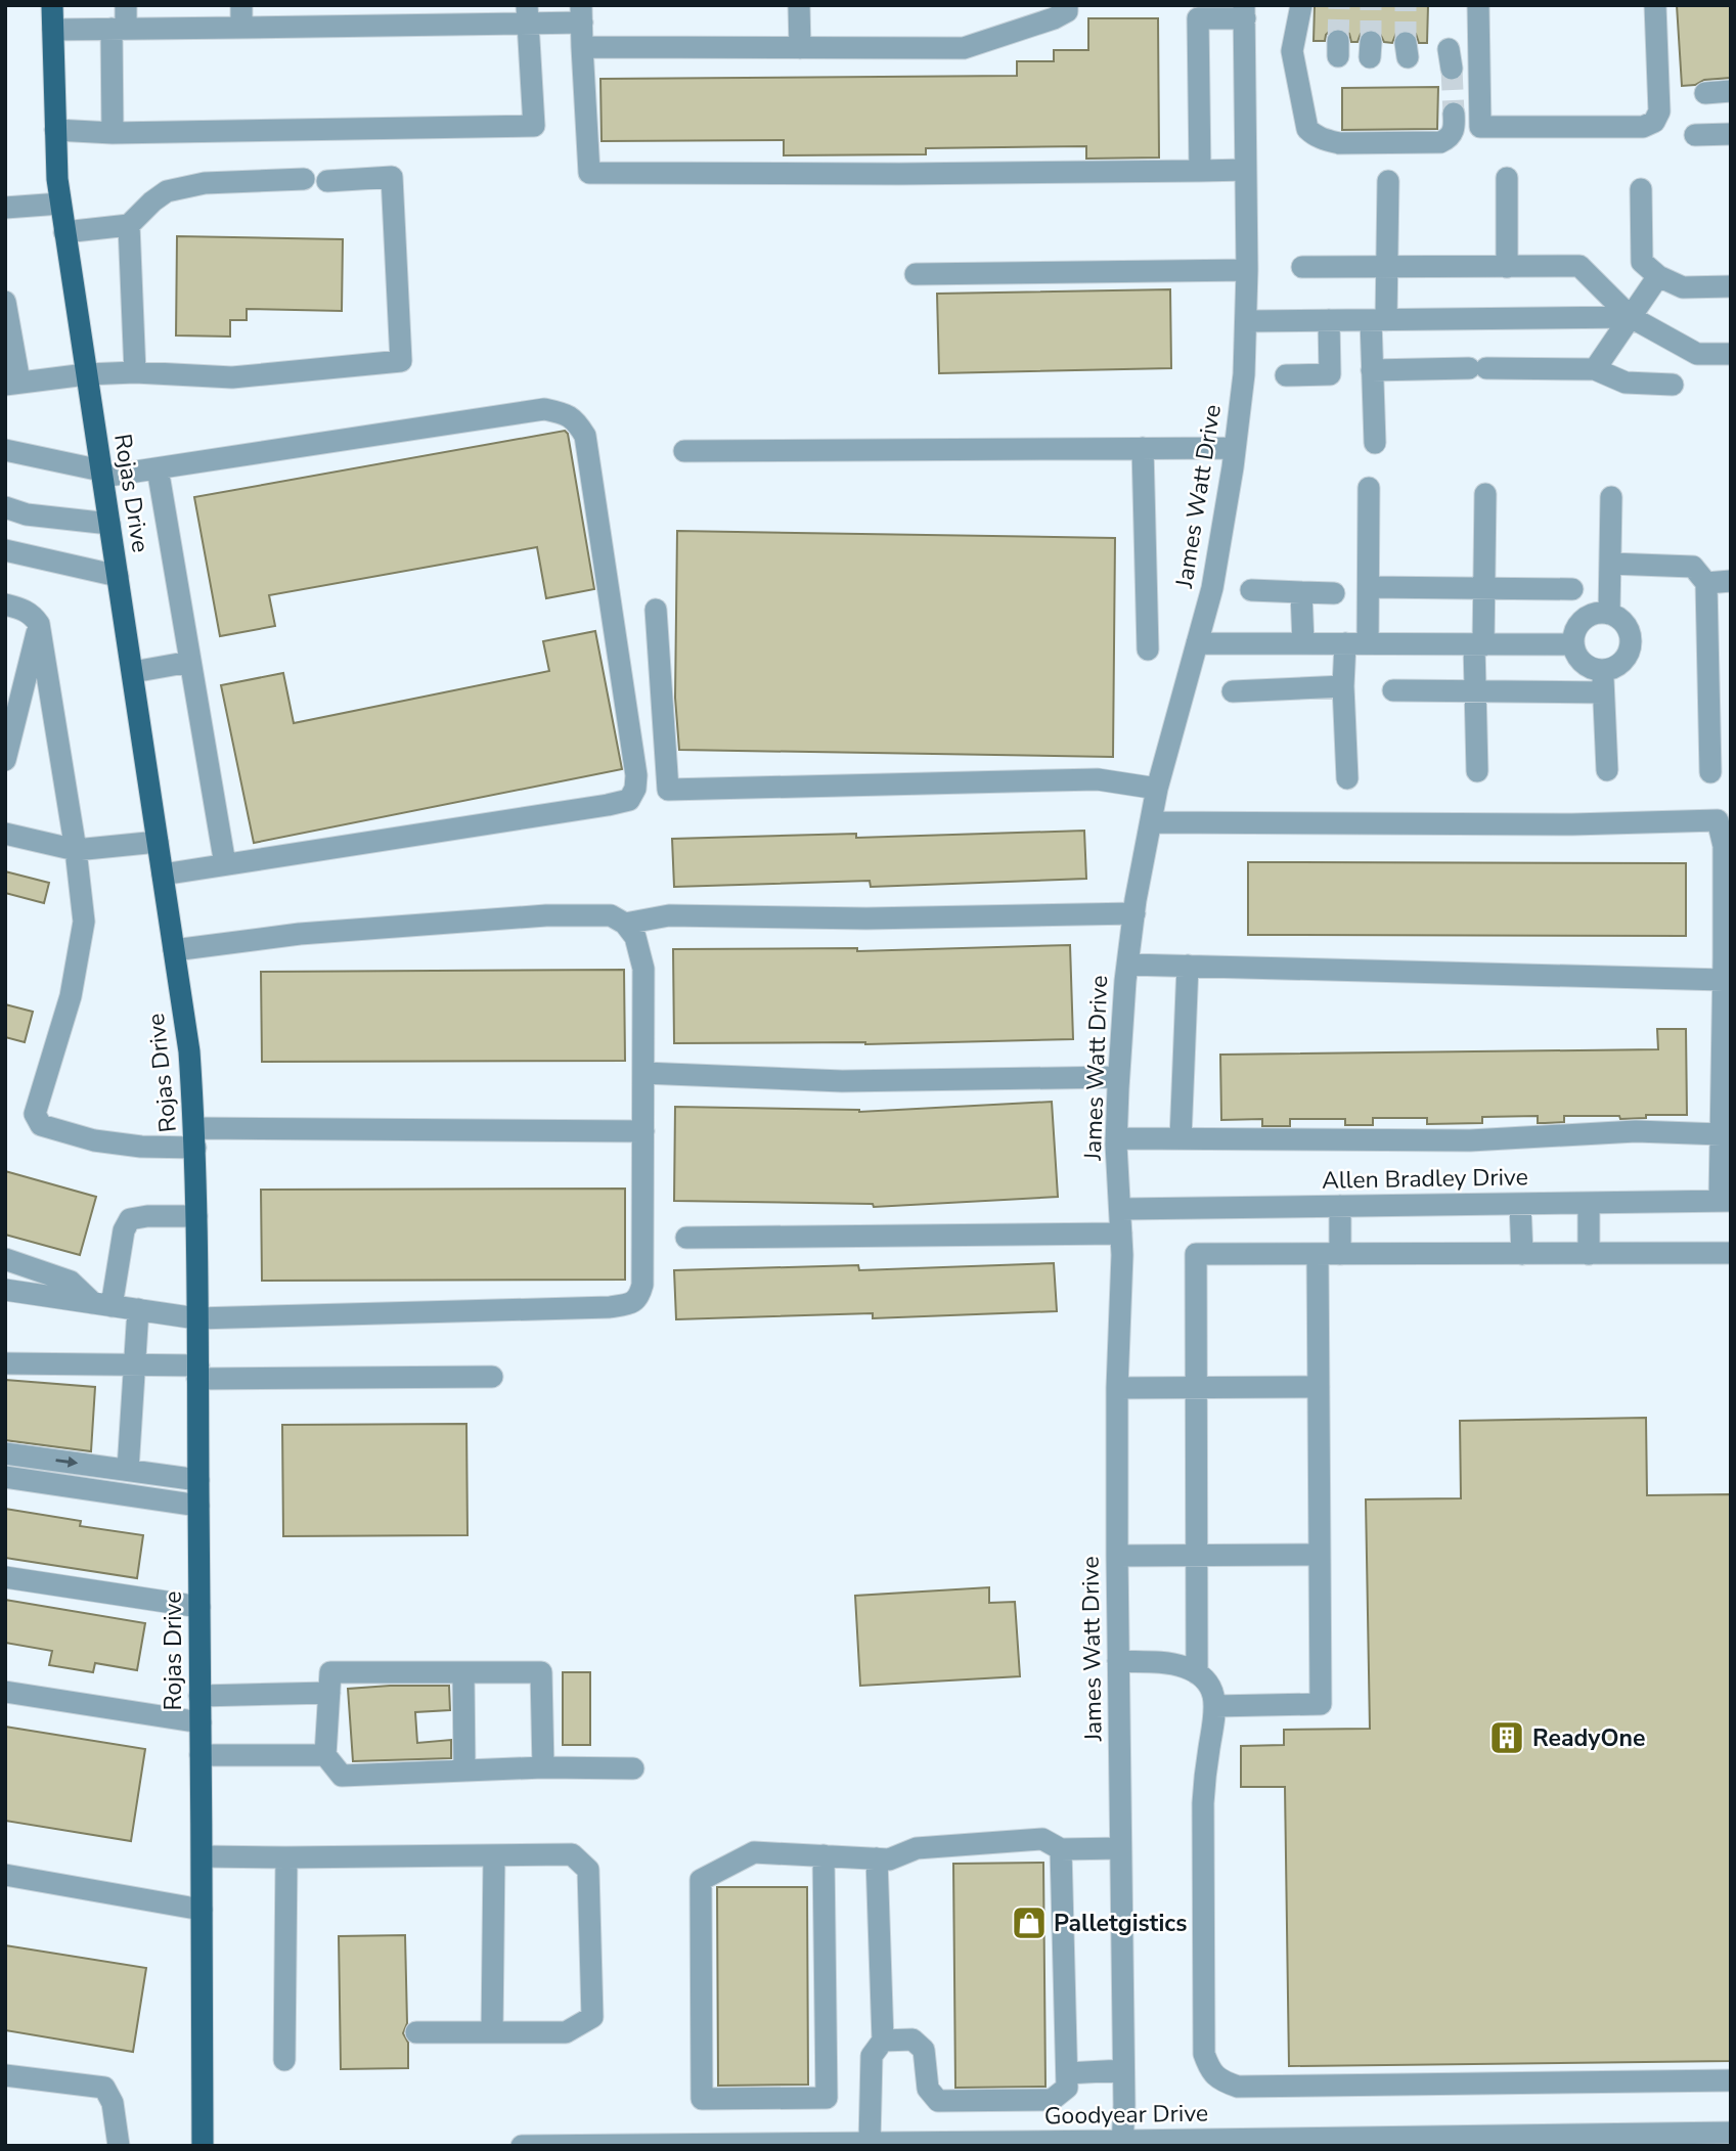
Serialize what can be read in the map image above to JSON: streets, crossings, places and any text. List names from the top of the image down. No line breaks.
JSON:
{"streets":{"main road":["Rojas Drive"],"street":["James Watt Drive","Allen Bradley Drive","Goodyear Drive"]},"crossings":[["James Watt Drive","Allen Bradley Drive"],["James Watt Drive","Goodyear Drive"]],"places":{"building":["ReadyOne"],"shop":["Palletgistics"]}}
